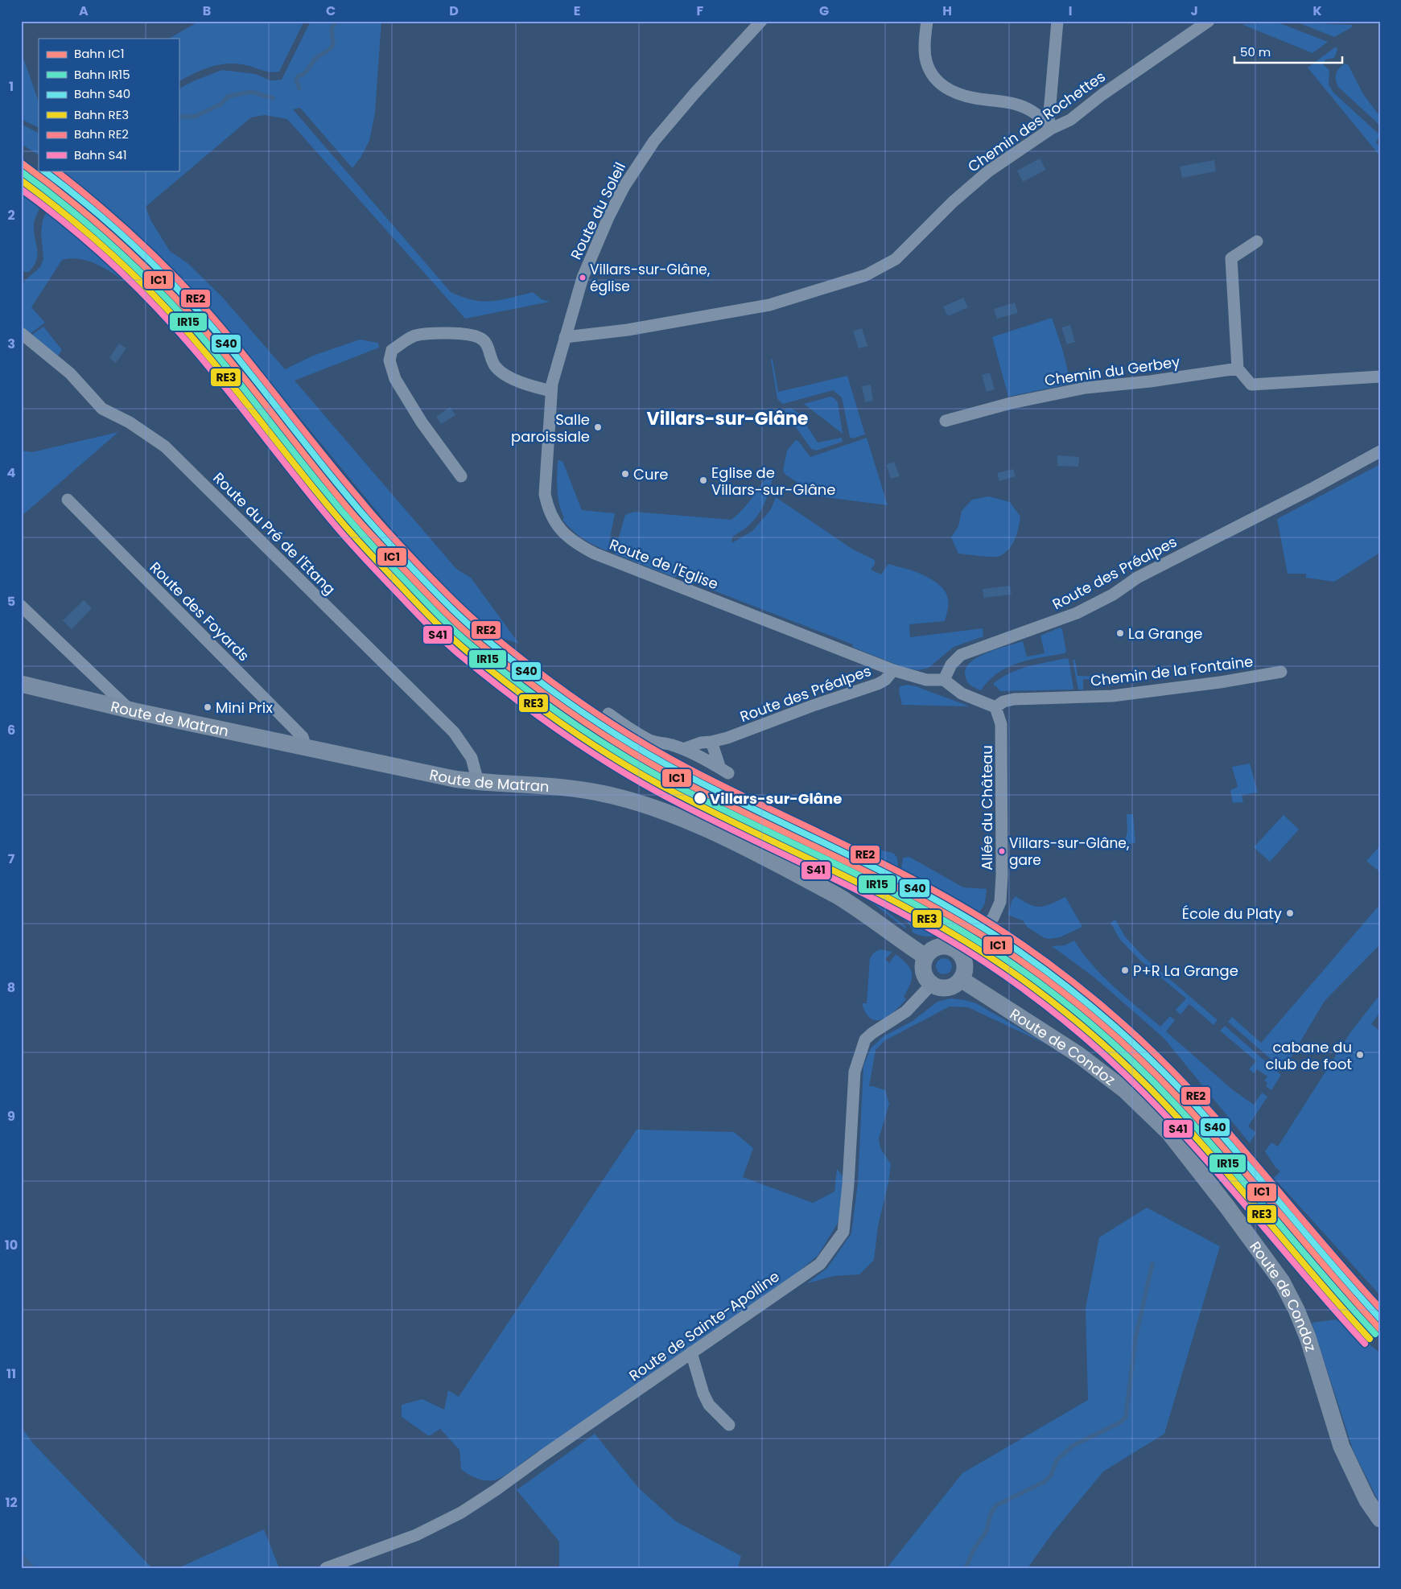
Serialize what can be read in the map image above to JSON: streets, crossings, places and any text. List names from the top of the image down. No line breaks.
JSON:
{"streets":{"main road":["Route de Matran","Route de Condoz"],"street":["Chemin des Rochettes","Route du Soleil","Chemin du Gerbey","Route du Pré de l'Etang","Route de l'Eglise","Route des Préalpes","Route des Foyards","Chemin de la Fontaine","Allée du Château","Route de Sainte-Apolline"]},"crossings":[["Chemin des Rochettes","Route du Soleil"],["Chemin des Rochettes","Route de l'Eglise"],["Route du Soleil","Route de l'Eglise"],["Route du Pré de l'Etang","Route de Matran"],["Route de l'Eglise","Route des Préalpes"],["Route des Foyards","Route de Matran"],["Chemin de la Fontaine","Allée du Château"],["Route de Matran","Allée du Château"],["Route de Matran","Route de Condoz"],["Route de Matran","Route de Sainte-Apolline"],["Allée du Château","Route de Condoz"],["Allée du Château","Route de Sainte-Apolline"],["Route de Condoz","Route de Sainte-Apolline"]],"districts":["Villars-sur-Glâne"],"places":["Villars-sur-Glâne, église","Salle paroissiale","Cure","Eglise de Villars-sur-Glâne","La Grange","Mini Prix","Villars-sur-Glâne","Villars-sur-Glâne, gare","École du Platy","P+R La Grange","cabane du club de foot"],"lines":["rail line IC1","rail line S40","rail line RE2","rail line IR15","rail line RE3","rail line S41"],"legend":["Bahn IC1","Bahn IR15","Bahn S40","Bahn RE3","Bahn RE2","Bahn S41"],"scale_bar":"50 m","grid":{"columns":["A","B","C","D","E","F","G","H","I","J","K"],"rows":["1","2","3","4","5","6","7","8","9","10","11","12"]}}
